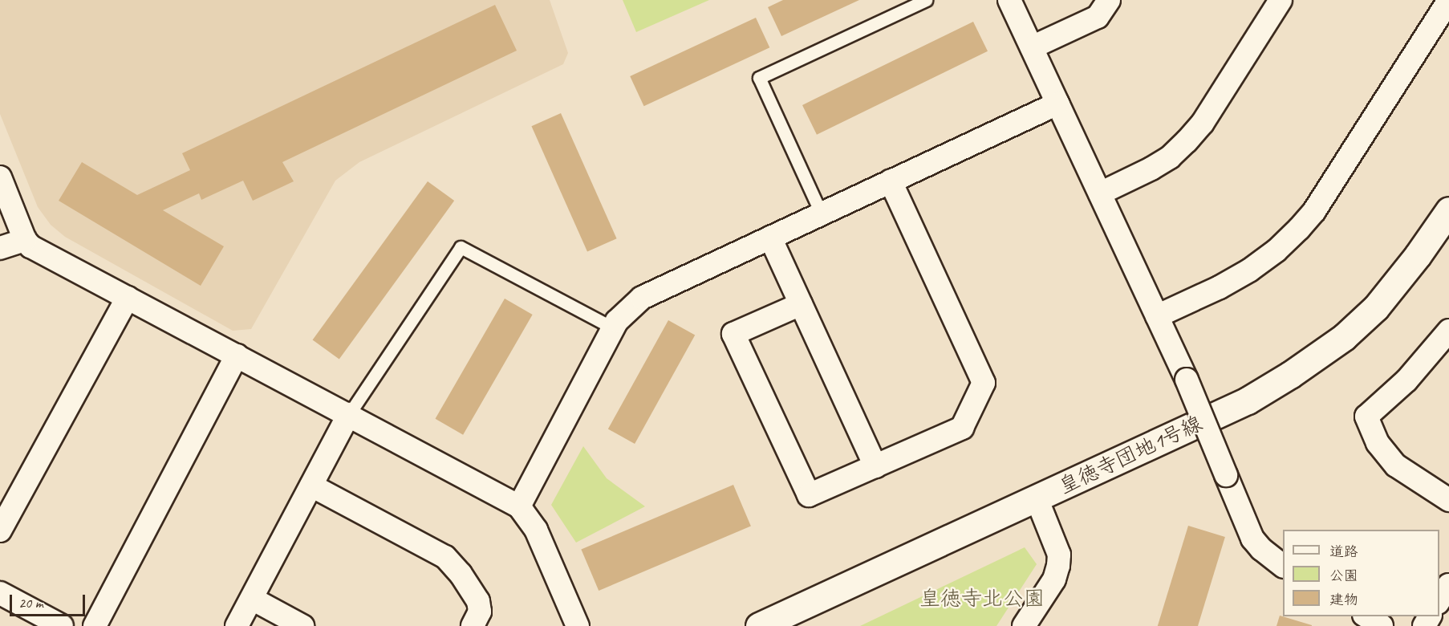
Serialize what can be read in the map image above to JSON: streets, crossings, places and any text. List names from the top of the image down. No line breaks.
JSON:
{"streets":{"street":["皇徳寺団地1号線"]},"parks":["皇徳寺北公園"],"legend":["道路","公園","建物"],"scale_bar":"20 m"}
